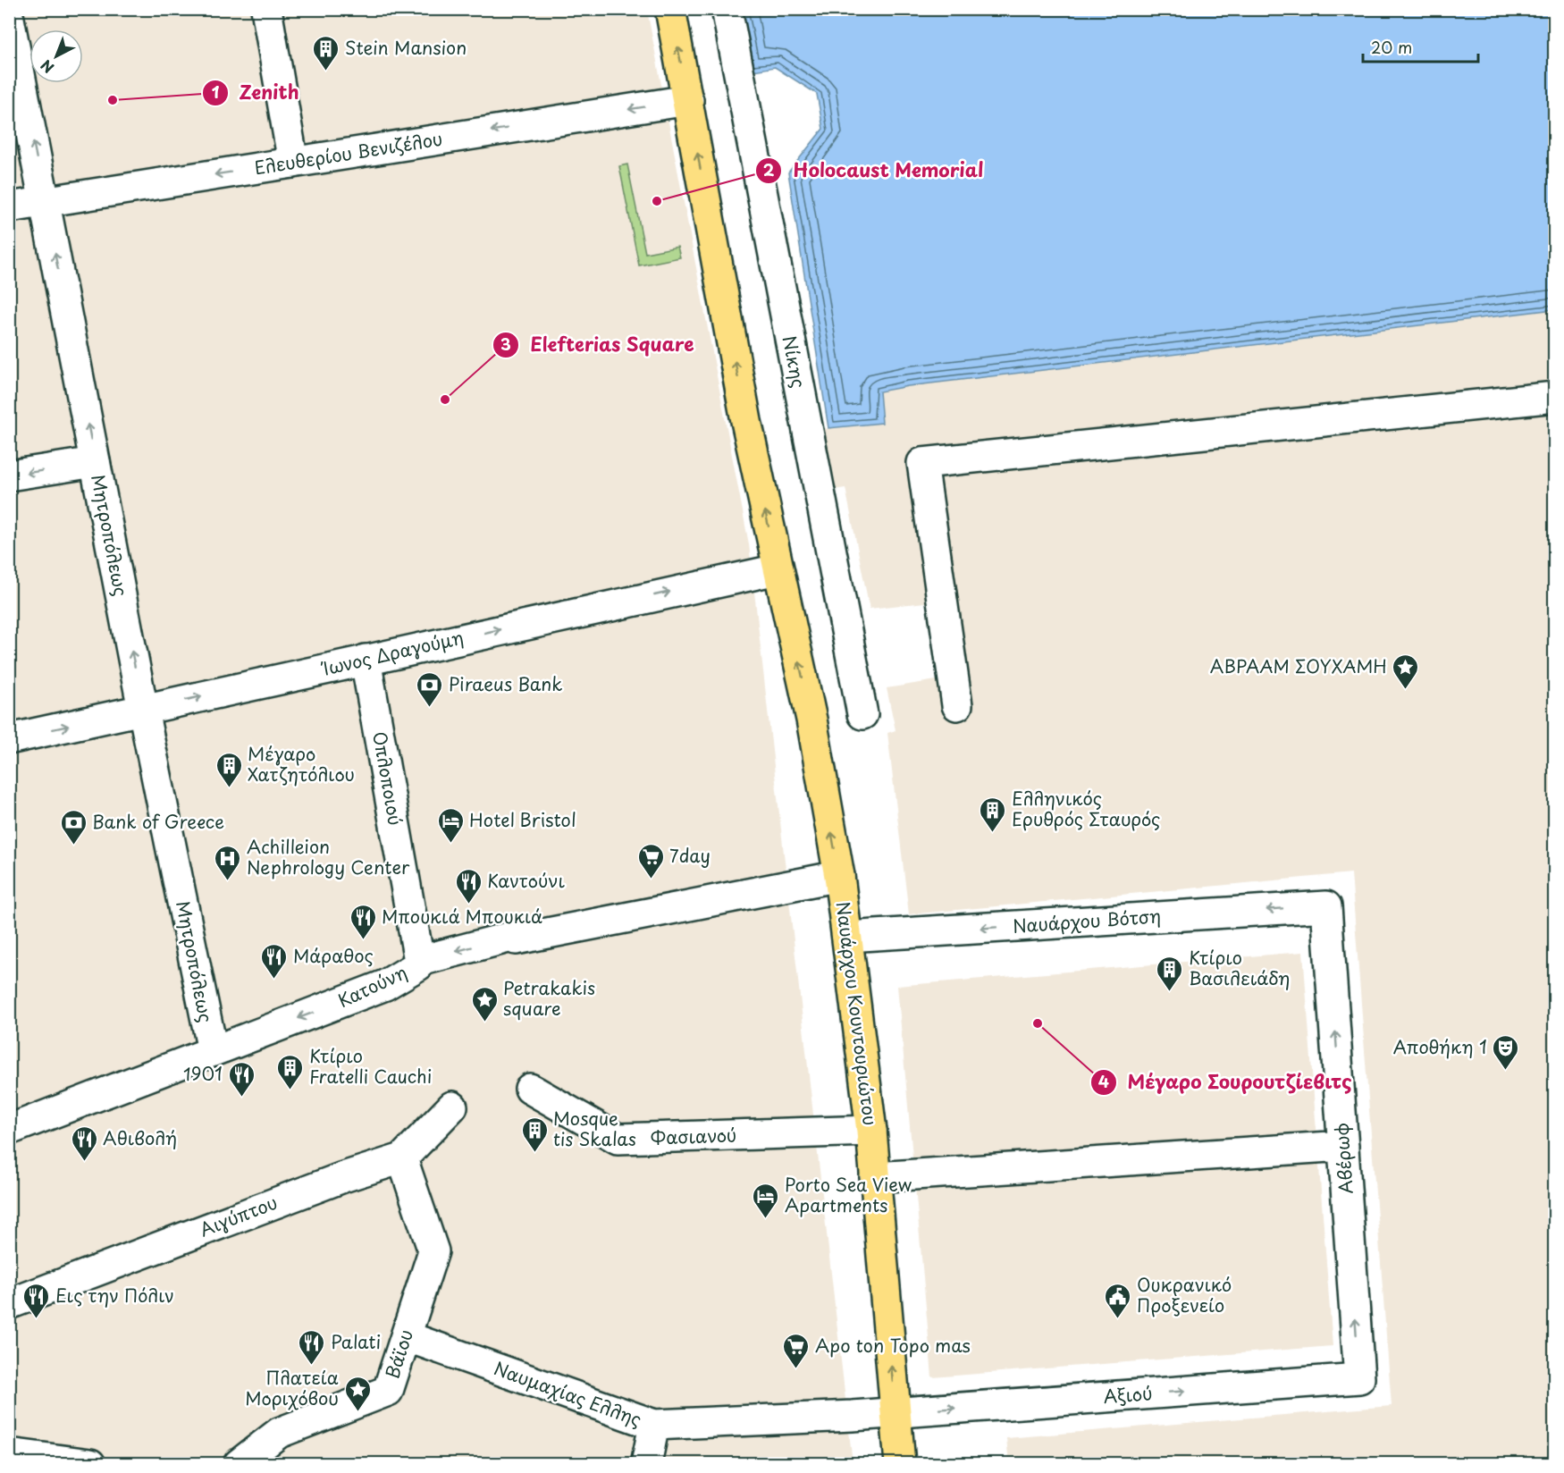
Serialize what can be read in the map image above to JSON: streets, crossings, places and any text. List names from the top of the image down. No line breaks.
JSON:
{"streets":{"main road":["Ναυάρχου Κουντουριώτου"],"street":["Ελευθερίου Βενιζέλου","Νίκης","Μητροπόλεως","Ίωνος Δραγούμη","Οπλοποιού","Ναυάρχου Βότση","Κατούνη","Φασιανού","Αβέρωφ","Αιγύπτου","Βάϊου","Ναυμαχίας Ελλης","Αξιού"]},"crossings":[["Ελευθερίου Βενιζέλου","Μητροπόλεως"],["Μητροπόλεως","Ίωνος Δραγούμη"],["Μητροπόλεως","Κατούνη"],["Ίωνος Δραγούμη","Οπλοποιού"],["Ίωνος Δραγούμη","Ναυάρχου Κουντουριώτου"],["Οπλοποιού","Κατούνη"],["Ναυάρχου Βότση","Ναυάρχου Κουντουριώτου"],["Ναυάρχου Βότση","Αβέρωφ"],["Κατούνη","Ναυάρχου Κουντουριώτου"],["Ναυάρχου Κουντουριώτου","Φασιανού"],["Ναυάρχου Κουντουριώτου","Ναυμαχίας Ελλης"],["Ναυάρχου Κουντουριώτου","Αξιού"],["Αβέρωφ","Αξιού"],["Αιγύπτου","Βάϊου"],["Βάϊου","Ναυμαχίας Ελλης"],["Ναυμαχίας Ελλης","Αξιού"]],"one_way":["Ελευθερίου Βενιζέλου","Μητροπόλεως","Ίωνος Δραγούμη","Κατούνη","Ναυάρχου Κουντουριώτου","Αβέρωφ"],"places":{"building":["Stein Mansion","Μέγαρο Χατζητόλιου","Ελληνικός Ερυθρός Σταυρός","Κτίριο Βασιλειάδη","Κτίριο Fratelli Cauchi","Mosque tis Skalas"],"other":["Zenith","Holocaust Memorial","Elefterias Square","Μέγαρο Σουρουτζίεβιτς"],"place":["ΑΒΡΑΑΜ ΣΟΥΧΑΜΗ","Petrakakis square","Πλατεία Μοριχόβου"],"bank":["Piraeus Bank","Bank of Greece"],"hotel":["Hotel Bristol","Porto Sea View Apartments"],"supermarket":["7day","Apo ton Topo mas"],"hospital":["Achilleion Nephrology Center"],"restaurant":["Καντούνι","Μπουκιά Μπουκιά","Μάραθος","1901","Αθιβολή","Εις την Πόλιν","Palati"],"theatre":["Αποθήκη 1"],"public building":["Ουκρανικό Προξενείο"]},"scale_bar":"20 m","north":"bottom left"}
